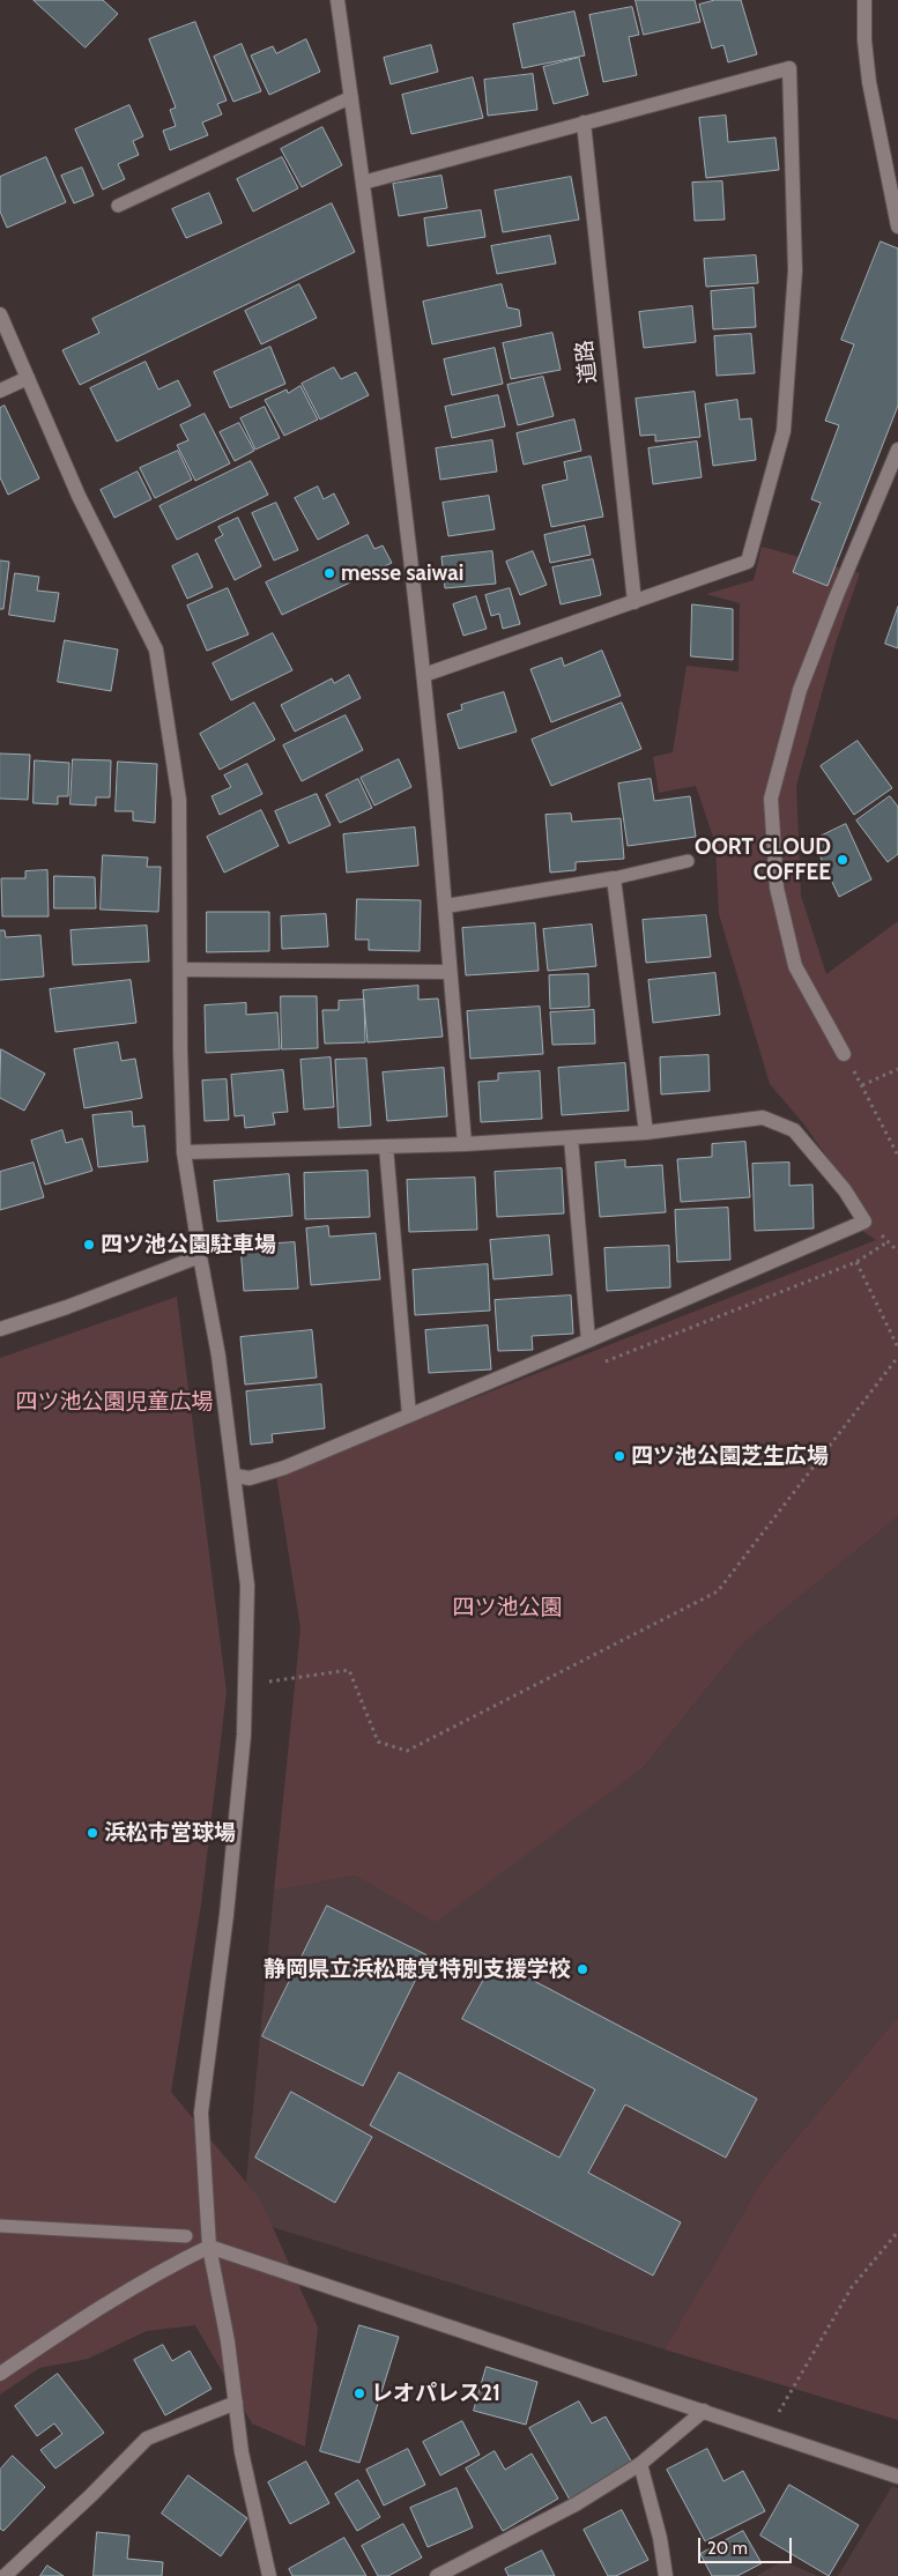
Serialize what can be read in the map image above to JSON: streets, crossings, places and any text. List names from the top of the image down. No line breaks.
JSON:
{"streets":{"street":["道路"]},"parks":["四ツ池公園児童広場","四ツ池公園"],"places":["messe saiwai","OORT CLOUD COFFEE","四ツ池公園駐車場","四ツ池公園芝生広場","浜松市営球場","静岡県立浜松聴覚特別支援学校","レオパレス21"],"scale_bar":"20 m"}
